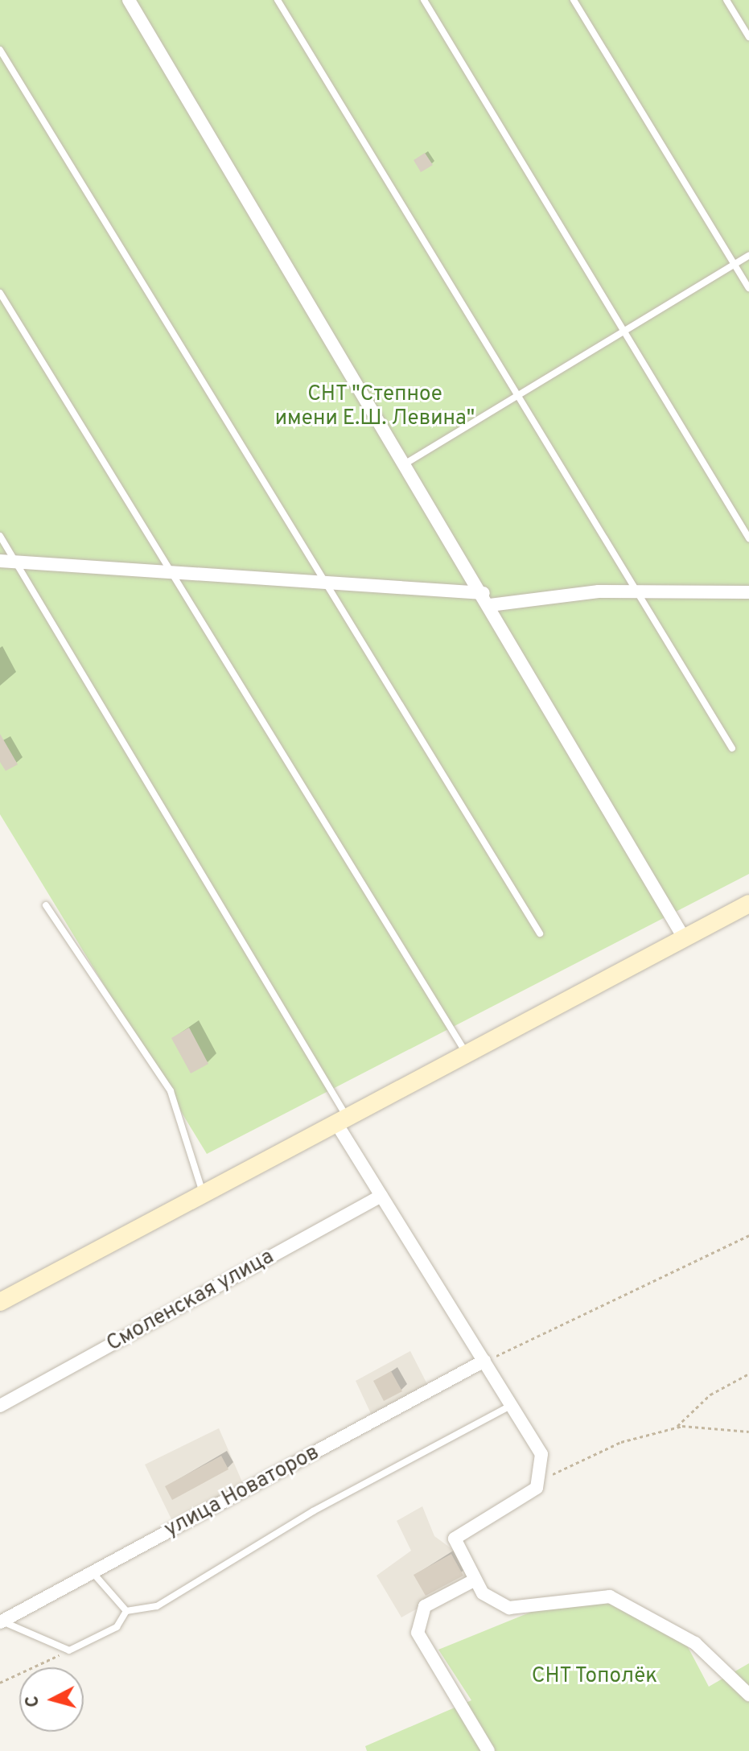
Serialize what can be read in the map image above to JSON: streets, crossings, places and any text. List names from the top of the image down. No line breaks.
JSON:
{"streets":{"street":["Смоленская улица","улица Новаторов"]},"parks":["СНТ \"Степное имени Е.Ш. Левина\"","СНТ Тополёк"],"north":"left"}
